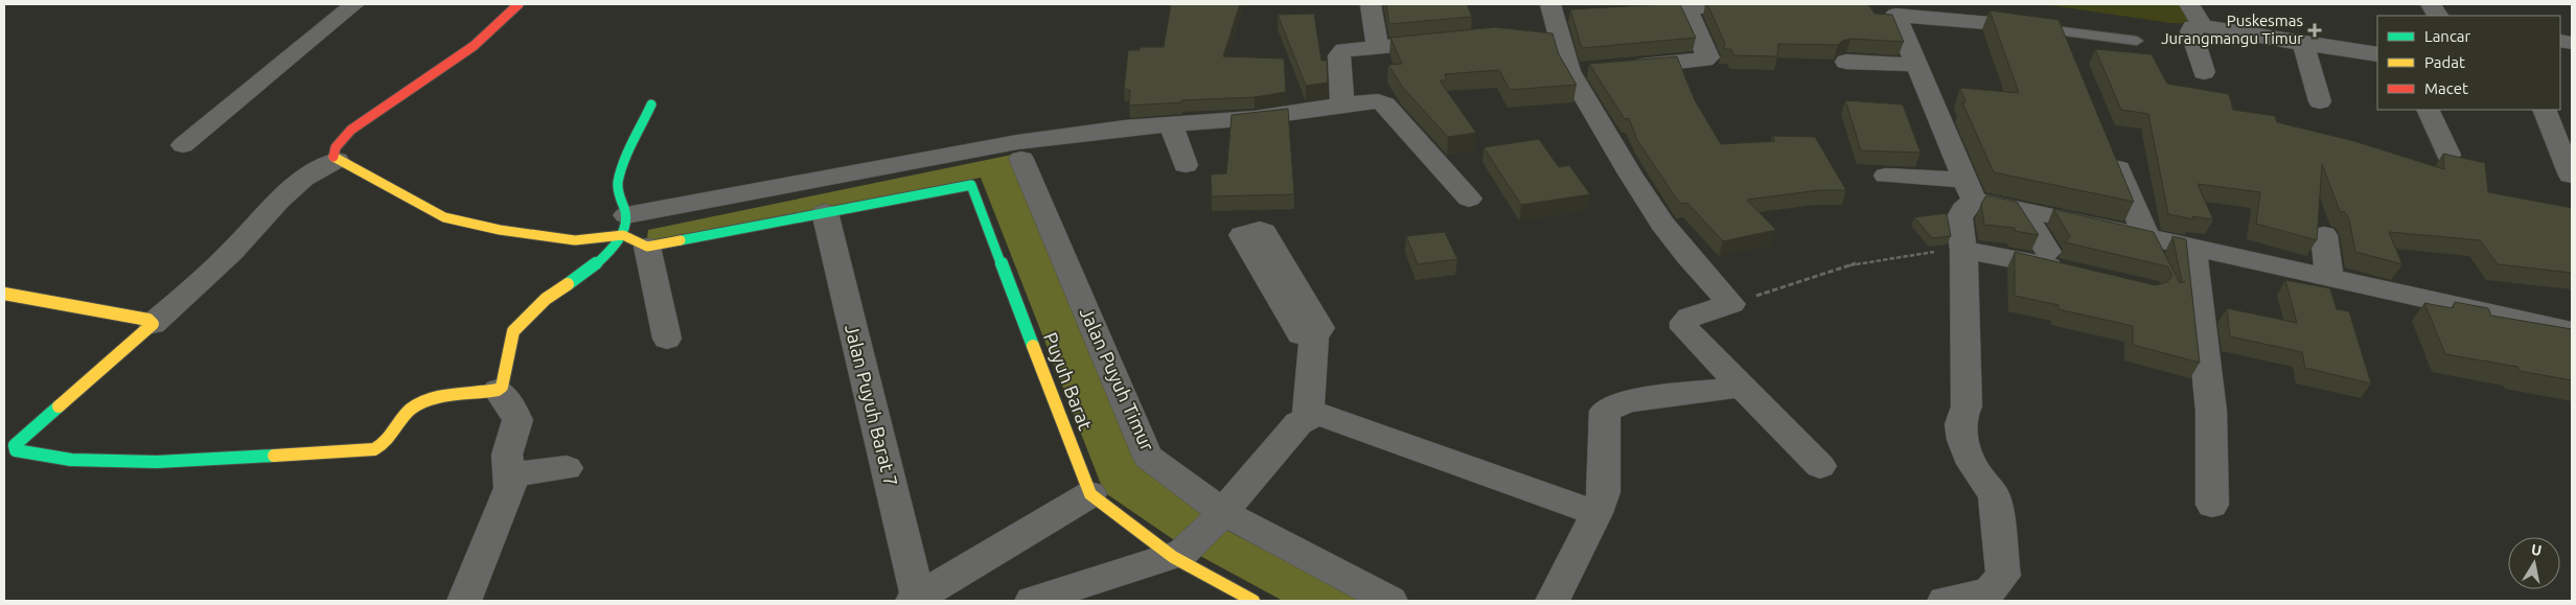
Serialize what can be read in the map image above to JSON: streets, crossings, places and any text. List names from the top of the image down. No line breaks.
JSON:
{"streets":{"street":["Jalan Puyuh Timur","Puyuh Barat","Jalan Puyuh Barat 7"]},"crossings":[["Puyuh Barat","Jalan Puyuh Barat 7"]],"places":{"health":["Puskesmas Jurangmangu Timur"]},"legend":["Lancar","Padat","Macet"],"north":"top"}
